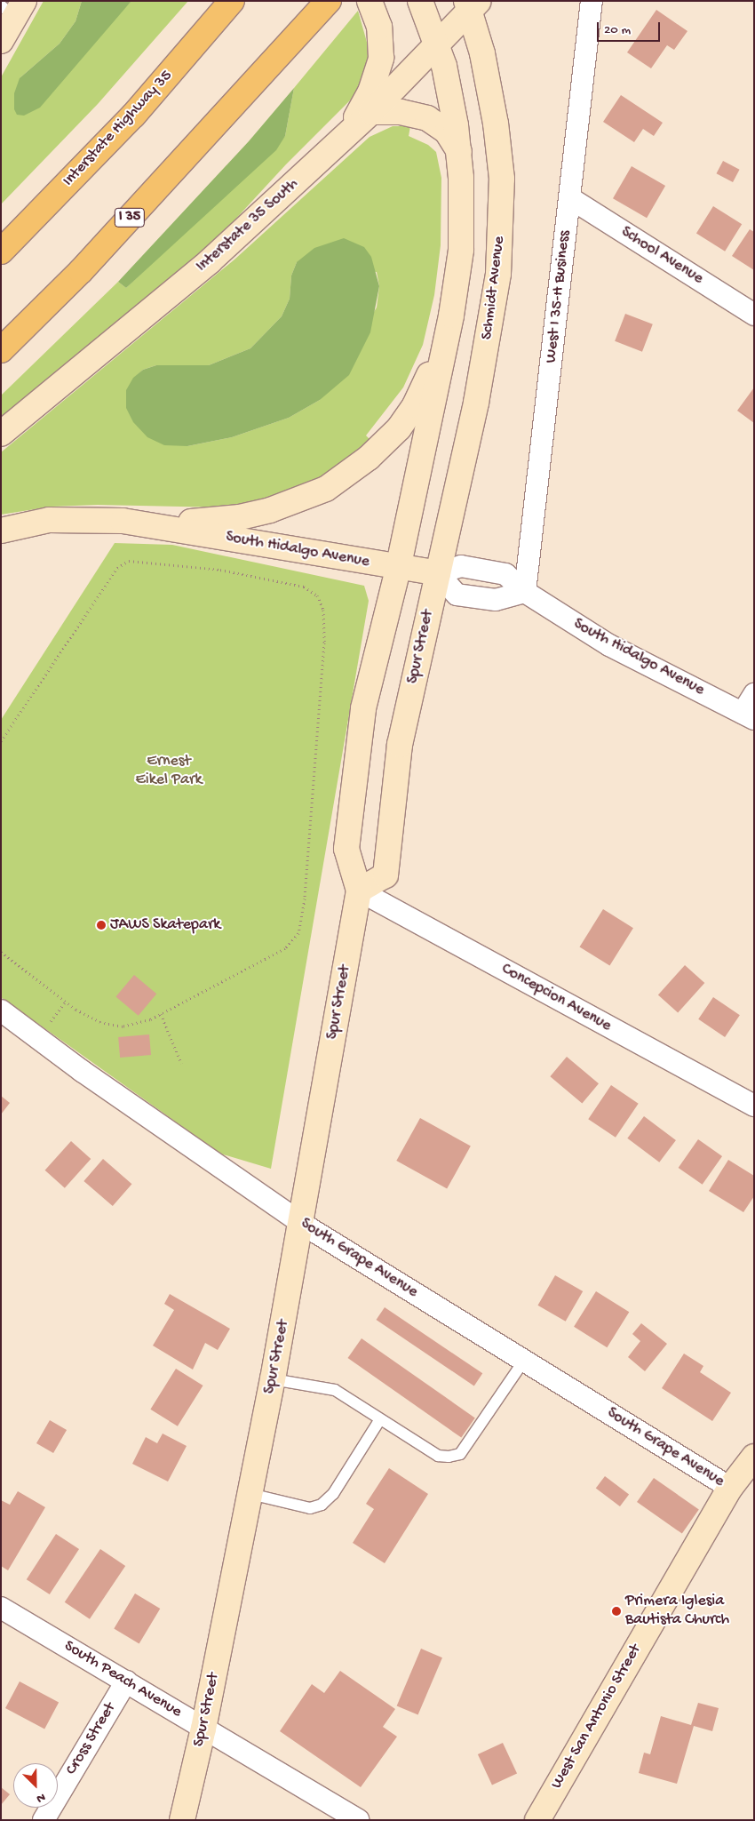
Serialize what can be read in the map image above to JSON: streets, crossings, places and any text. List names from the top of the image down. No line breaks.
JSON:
{"streets":{"highway":["Interstate Highway 35","I 35"],"main road":["Interstate 35 South","Schmidt Avenue","South Hidalgo Avenue","Spur Street","West San Antonio Street"],"street":["School Avenue","West I 35-H Business","Concepcion Avenue","South Grape Avenue","South Peach Avenue","Cross Street"]},"crossings":[["Interstate 35 South","Schmidt Avenue"],["School Avenue","West I 35-H Business"],["Schmidt Avenue","South Hidalgo Avenue"],["Schmidt Avenue","Spur Street"],["West I 35-H Business","South Hidalgo Avenue"],["South Hidalgo Avenue","Spur Street"],["Spur Street","Concepcion Avenue"],["Spur Street","South Grape Avenue"],["Spur Street","South Peach Avenue"],["South Grape Avenue","West San Antonio Street"],["South Peach Avenue","Cross Street"]],"parks":["Ernest Eikel Park"],"places":["JAWS Skatepark","Primera Iglesia Bautista Church"],"scale_bar":"20 m","north":"bottom right"}
